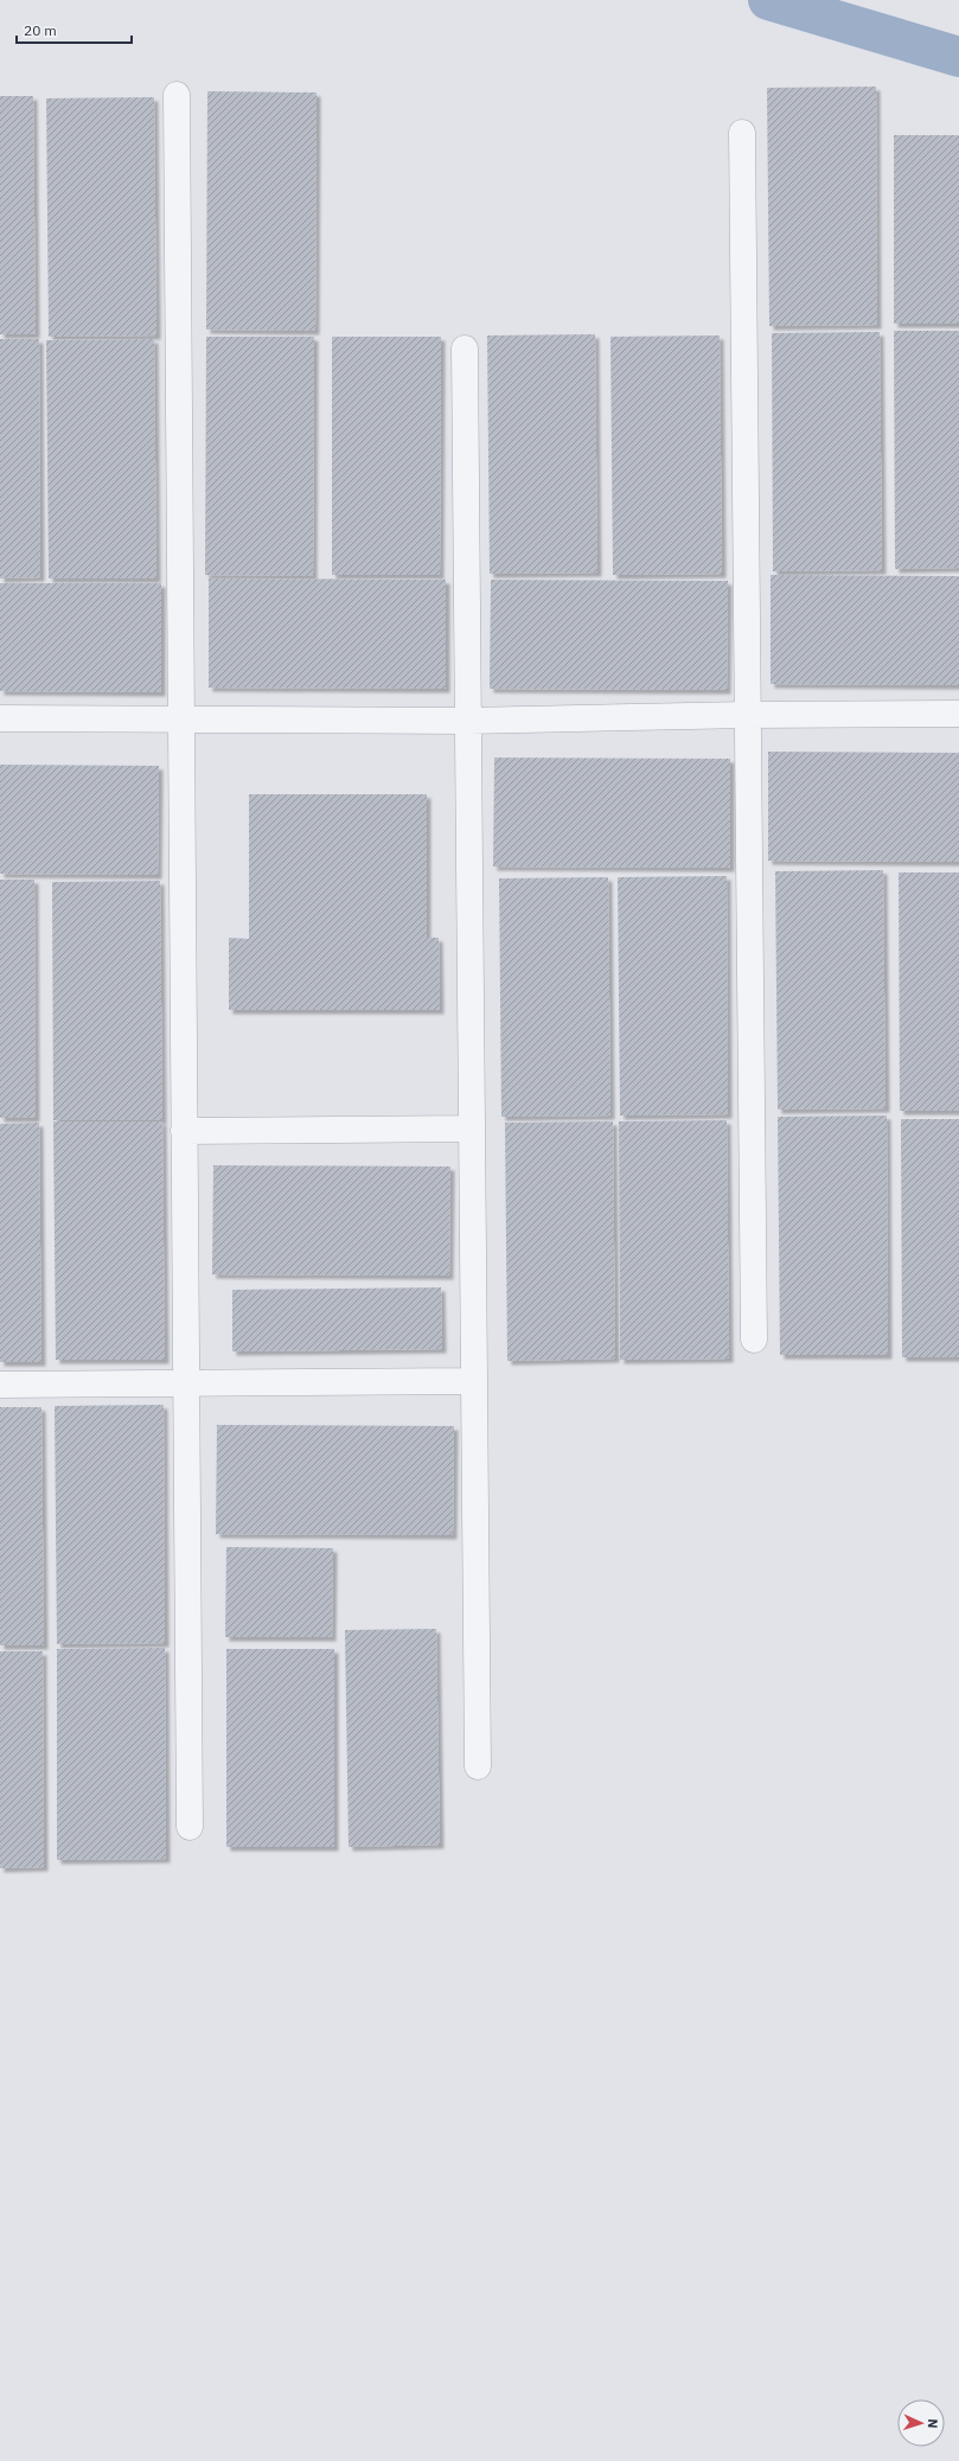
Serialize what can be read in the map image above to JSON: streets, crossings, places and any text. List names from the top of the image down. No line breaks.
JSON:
{"scale_bar":"20 m","north":"right"}
